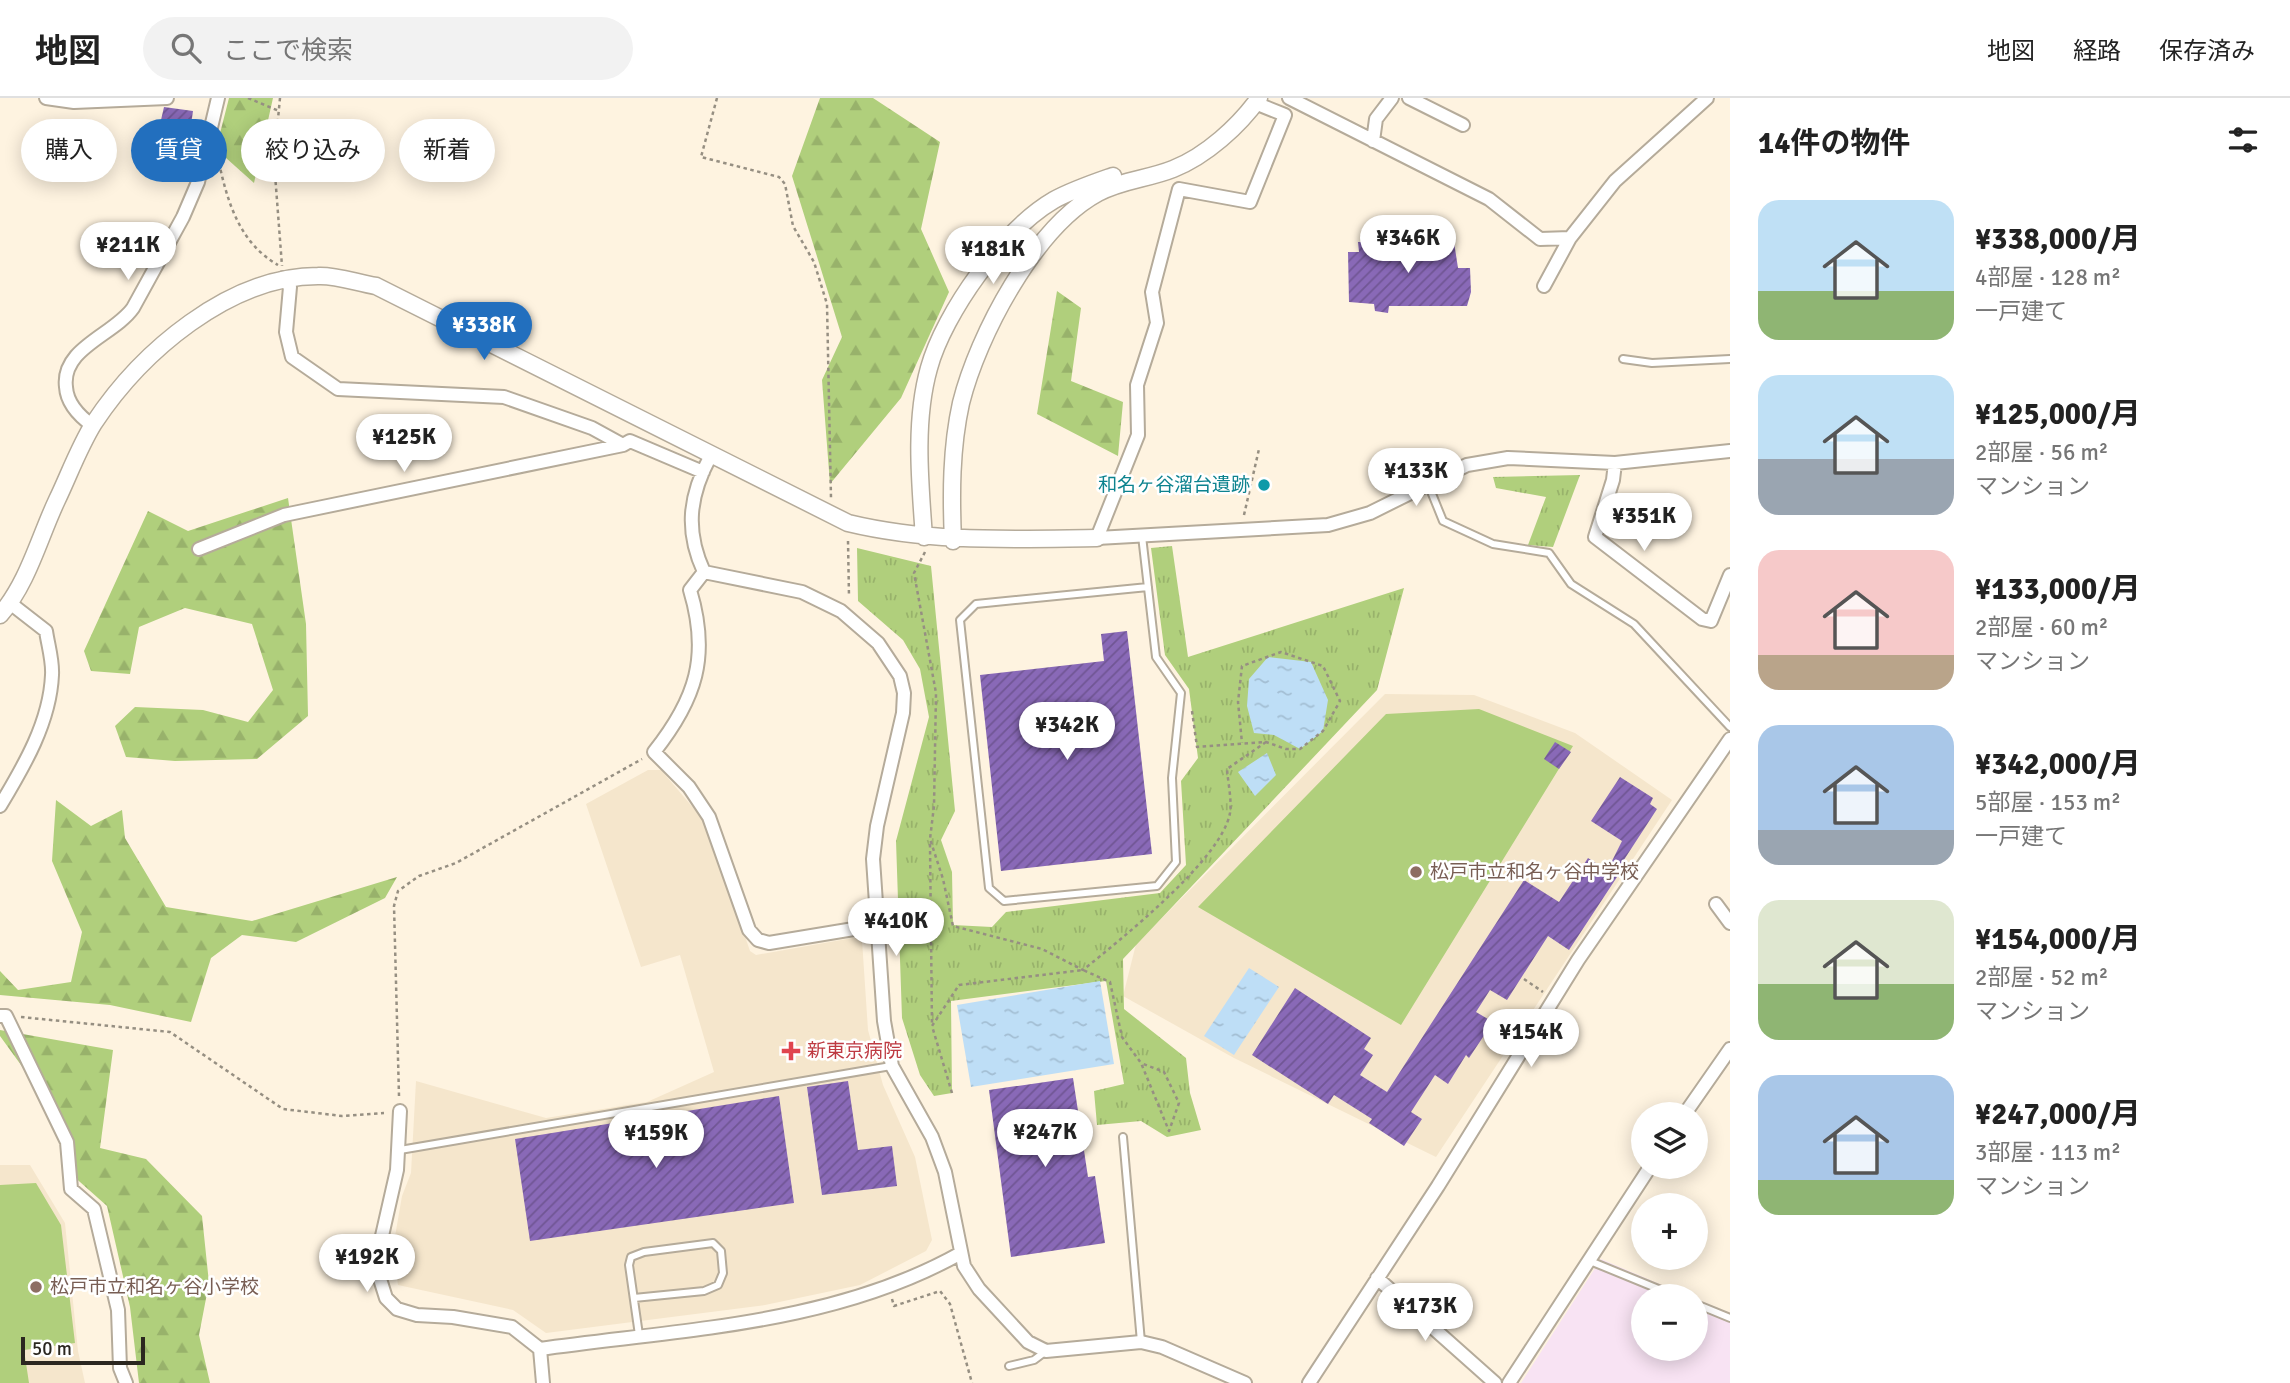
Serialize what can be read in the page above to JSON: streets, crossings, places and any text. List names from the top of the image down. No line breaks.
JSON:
{"places":{"other":["和名ヶ谷溜台遺跡","松戸市立和名ヶ谷中学校","松戸市立和名ヶ谷小学校"],"health":["新東京病院"]},"scale_bar":"50 m","page":{"header":"地図","search":"ここで検索","nav":["地図","経路","保存済み"],"heading":"14件の物件","chip":["購入","賃貸","絞り込み","新着"],"list":[{"name":"¥338,000/月","note":"4部屋 · 128 m² · 一戸建て"},{"name":"¥125,000/月","note":"2部屋 · 56 m² · マンション"},{"name":"¥133,000/月","note":"2部屋 · 60 m² · マンション"},{"name":"¥342,000/月","note":"5部屋 · 153 m² · 一戸建て"},{"name":"¥154,000/月","note":"2部屋 · 52 m² · マンション"},{"name":"¥247,000/月","note":"3部屋 · 113 m² · マンション"}],"price":["¥346K","¥211K","¥181K","¥338K","¥125K","¥133K","¥351K","¥342K","¥410K","¥154K","¥247K","¥159K","¥192K","¥173K"],"map_buttons":["+","−"],"scale":"50 m"}}
